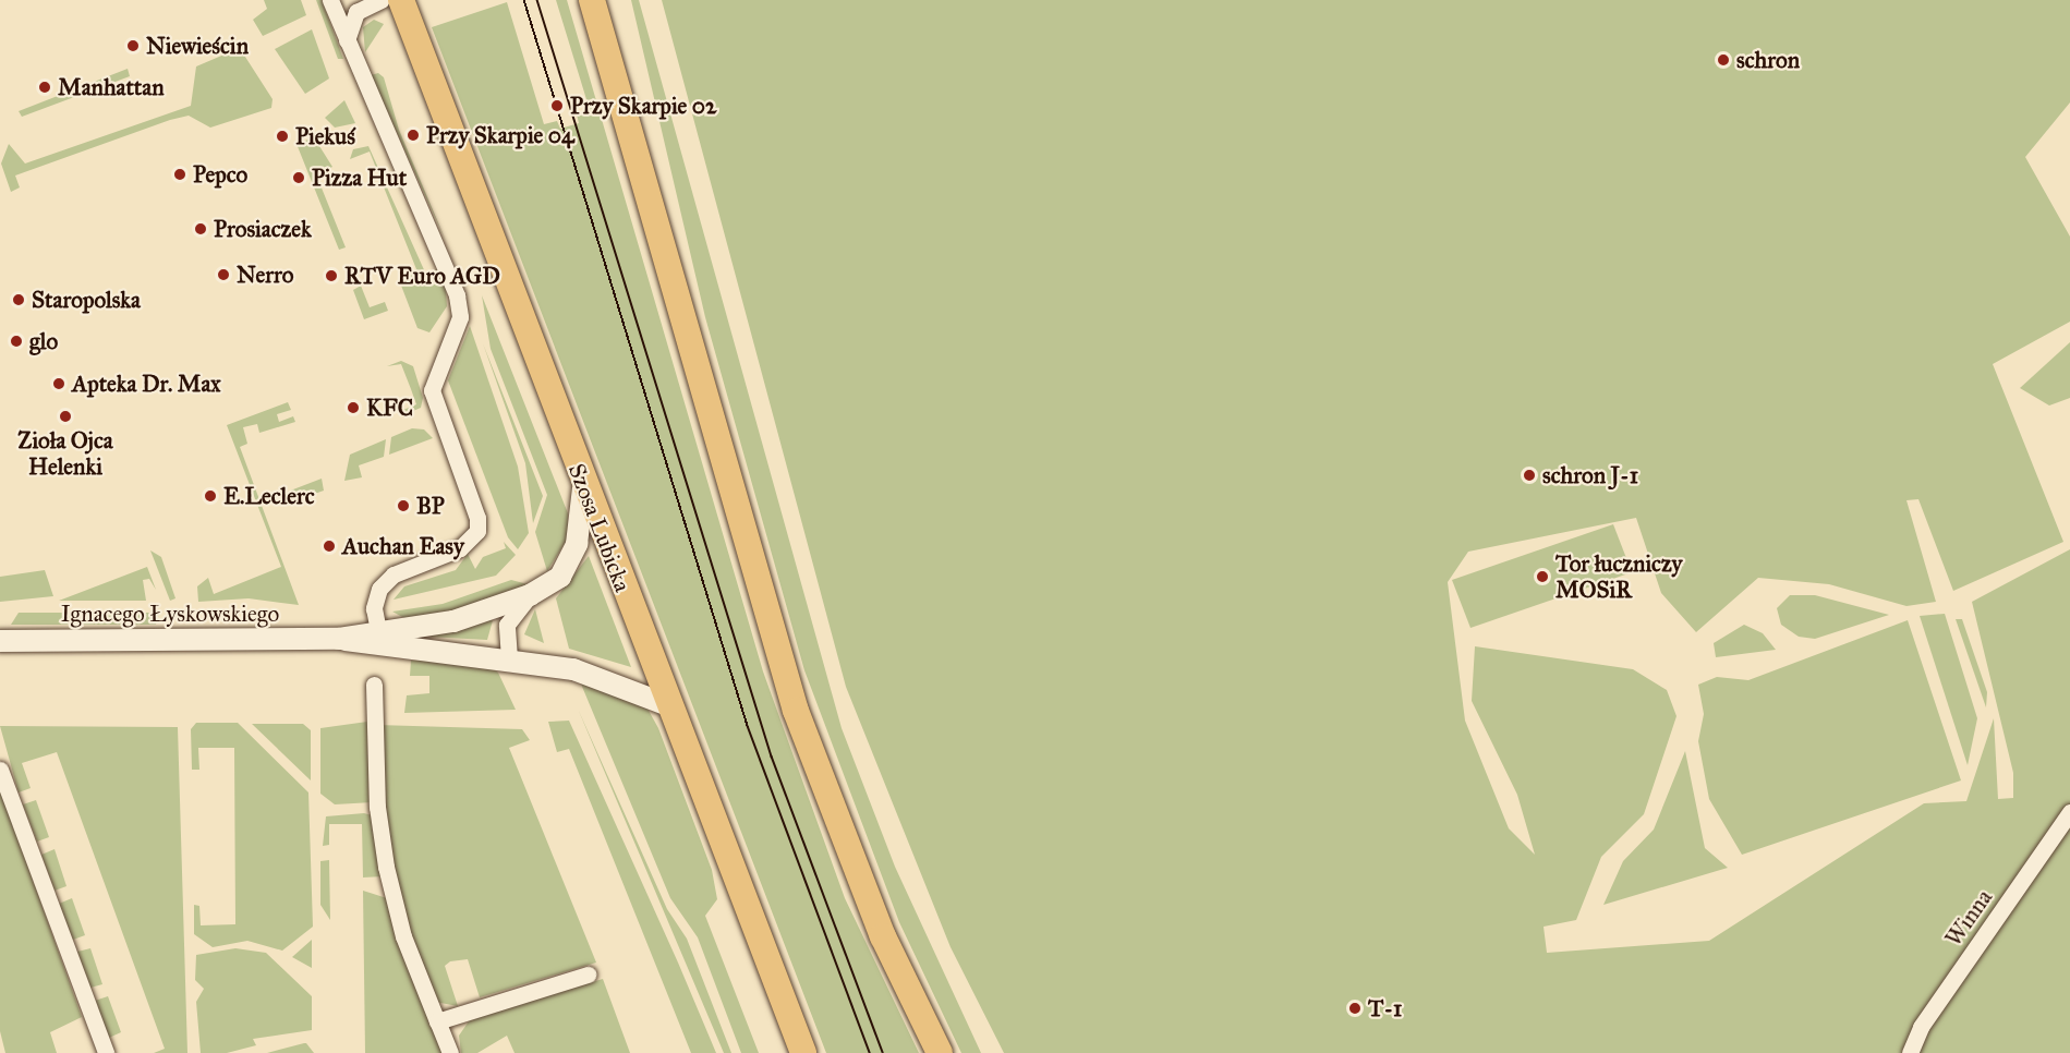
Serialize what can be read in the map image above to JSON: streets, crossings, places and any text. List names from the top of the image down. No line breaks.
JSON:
{"streets":{"main road":["Szosa Lubicka"],"street":["Ignacego Łyskowskiego","Winna"]},"crossings":[["Szosa Lubicka","Ignacego Łyskowskiego"]],"places":["Niewieścin","schron","Manhattan","Przy Skarpie 02","Przy Skarpie 04","Piekuś","Pepco","Pizza Hut","Prosiaczek","Nerro","RTV Euro AGD","Staropolska","glo","Apteka Dr. Max","KFC","Zioła Ojca Helenki","schron J-1","E.Leclerc","BP","Auchan Easy","Tor łuczniczy MOSiR","T-1"]}
